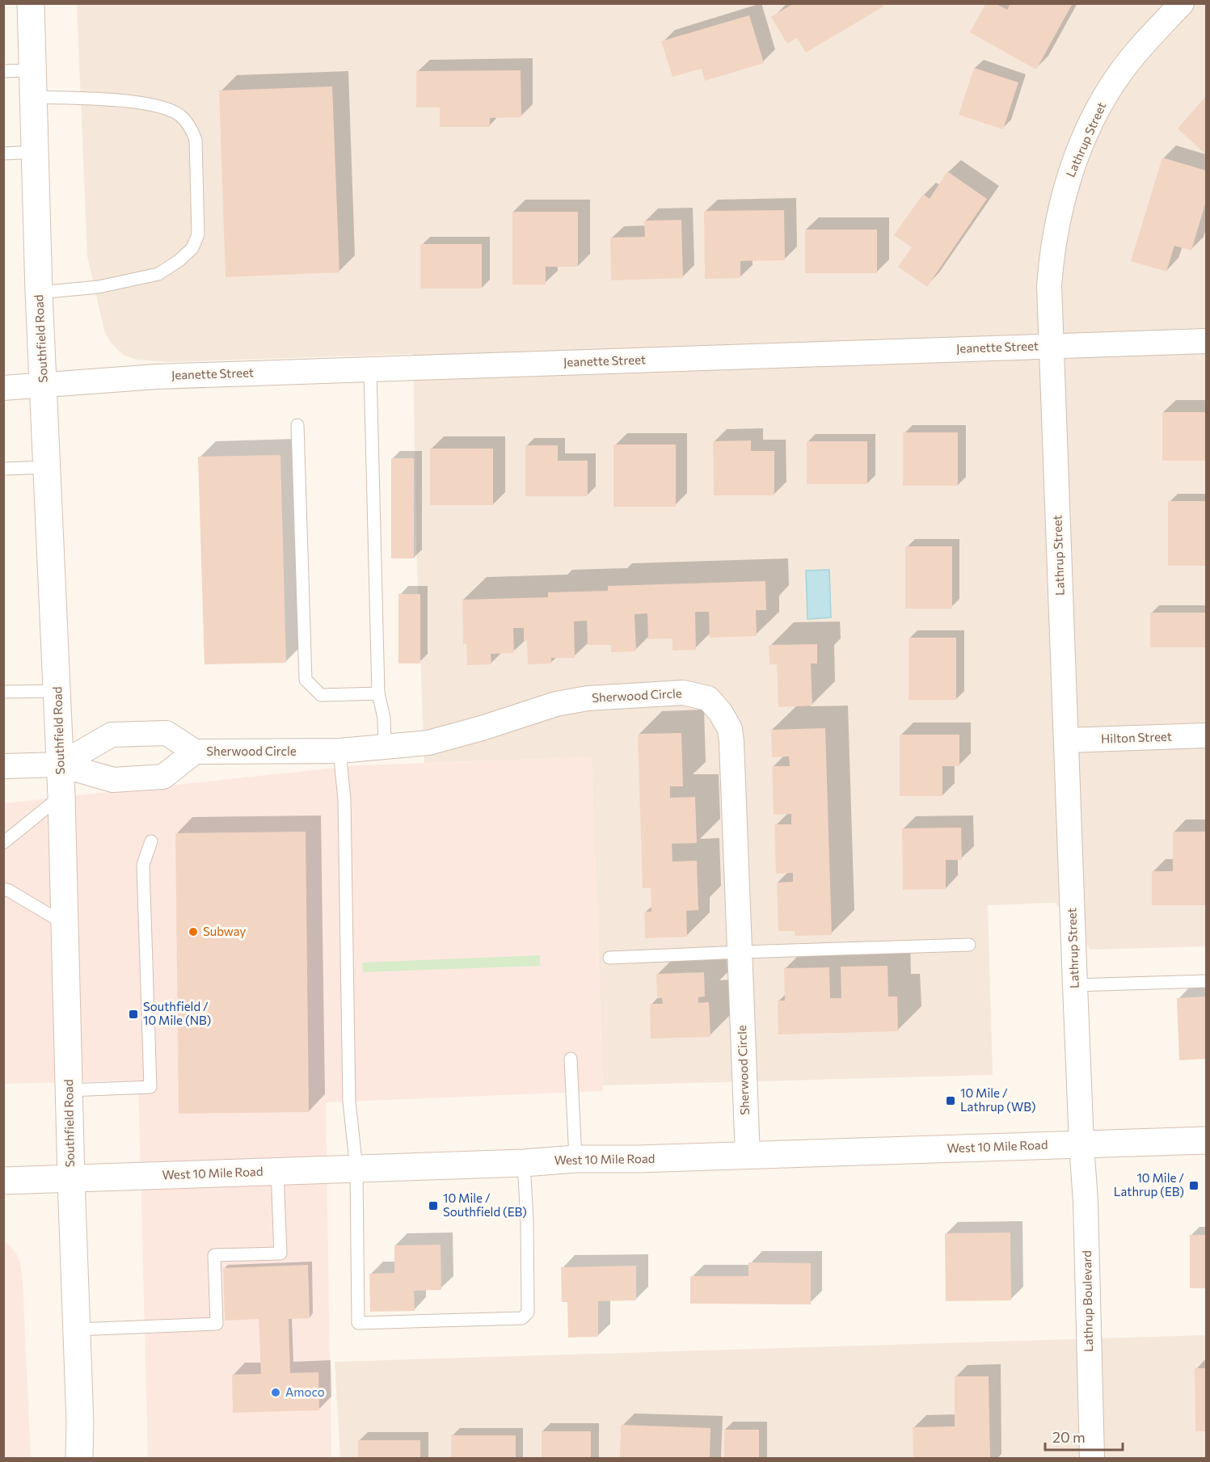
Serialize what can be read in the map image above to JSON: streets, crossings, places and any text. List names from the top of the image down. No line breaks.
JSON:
{"streets":{"main road":["Southfield Road","West 10 Mile Road"],"street":["Lathrup Street","Jeanette Street","Sherwood Circle","Hilton Street","Lathrup Boulevard"]},"crossings":[["Lathrup Street","Jeanette Street"],["Lathrup Street","Hilton Street"],["Lathrup Street","West 10 Mile Road"],["Lathrup Street","Lathrup Boulevard"],["Southfield Road","Jeanette Street"],["Southfield Road","Sherwood Circle"],["Southfield Road","West 10 Mile Road"],["Sherwood Circle","West 10 Mile Road"],["West 10 Mile Road","Lathrup Boulevard"]],"places":{"other":["Subway","Amoco"],"transit":["Southfield / 10 Mile (NB)","10 Mile / Lathrup (WB)","10 Mile / Lathrup (EB)","10 Mile / Southfield (EB)"]},"scale_bar":"20 m"}
